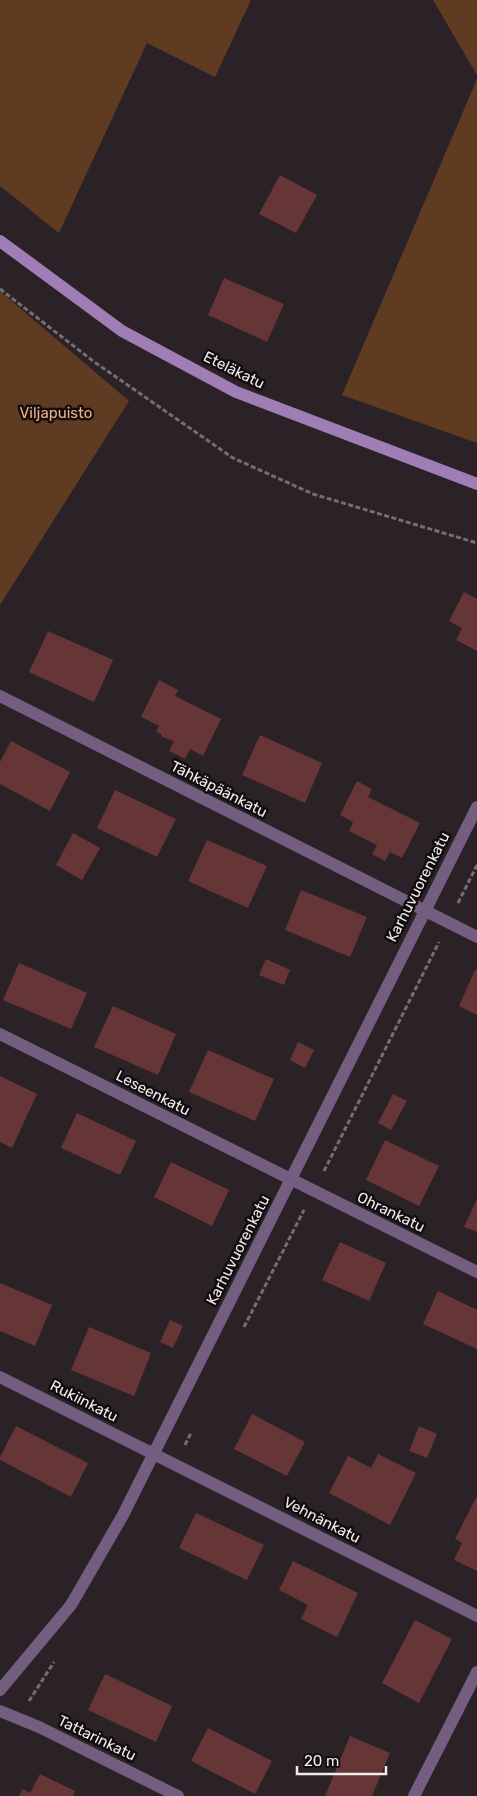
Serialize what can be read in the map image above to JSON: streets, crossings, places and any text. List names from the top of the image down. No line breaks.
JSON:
{"streets":{"main road":["Eteläkatu"],"street":["Tähkäpäänkatu","Karhuvuorenkatu","Leseenkatu","Ohrankatu","Rukiinkatu","Vehnänkatu","Tattarinkatu"]},"crossings":[["Tähkäpäänkatu","Karhuvuorenkatu"],["Karhuvuorenkatu","Leseenkatu"],["Karhuvuorenkatu","Ohrankatu"],["Karhuvuorenkatu","Rukiinkatu"],["Karhuvuorenkatu","Vehnänkatu"],["Leseenkatu","Ohrankatu"],["Rukiinkatu","Vehnänkatu"]],"parks":["Viljapuisto"],"scale_bar":"20 m"}
